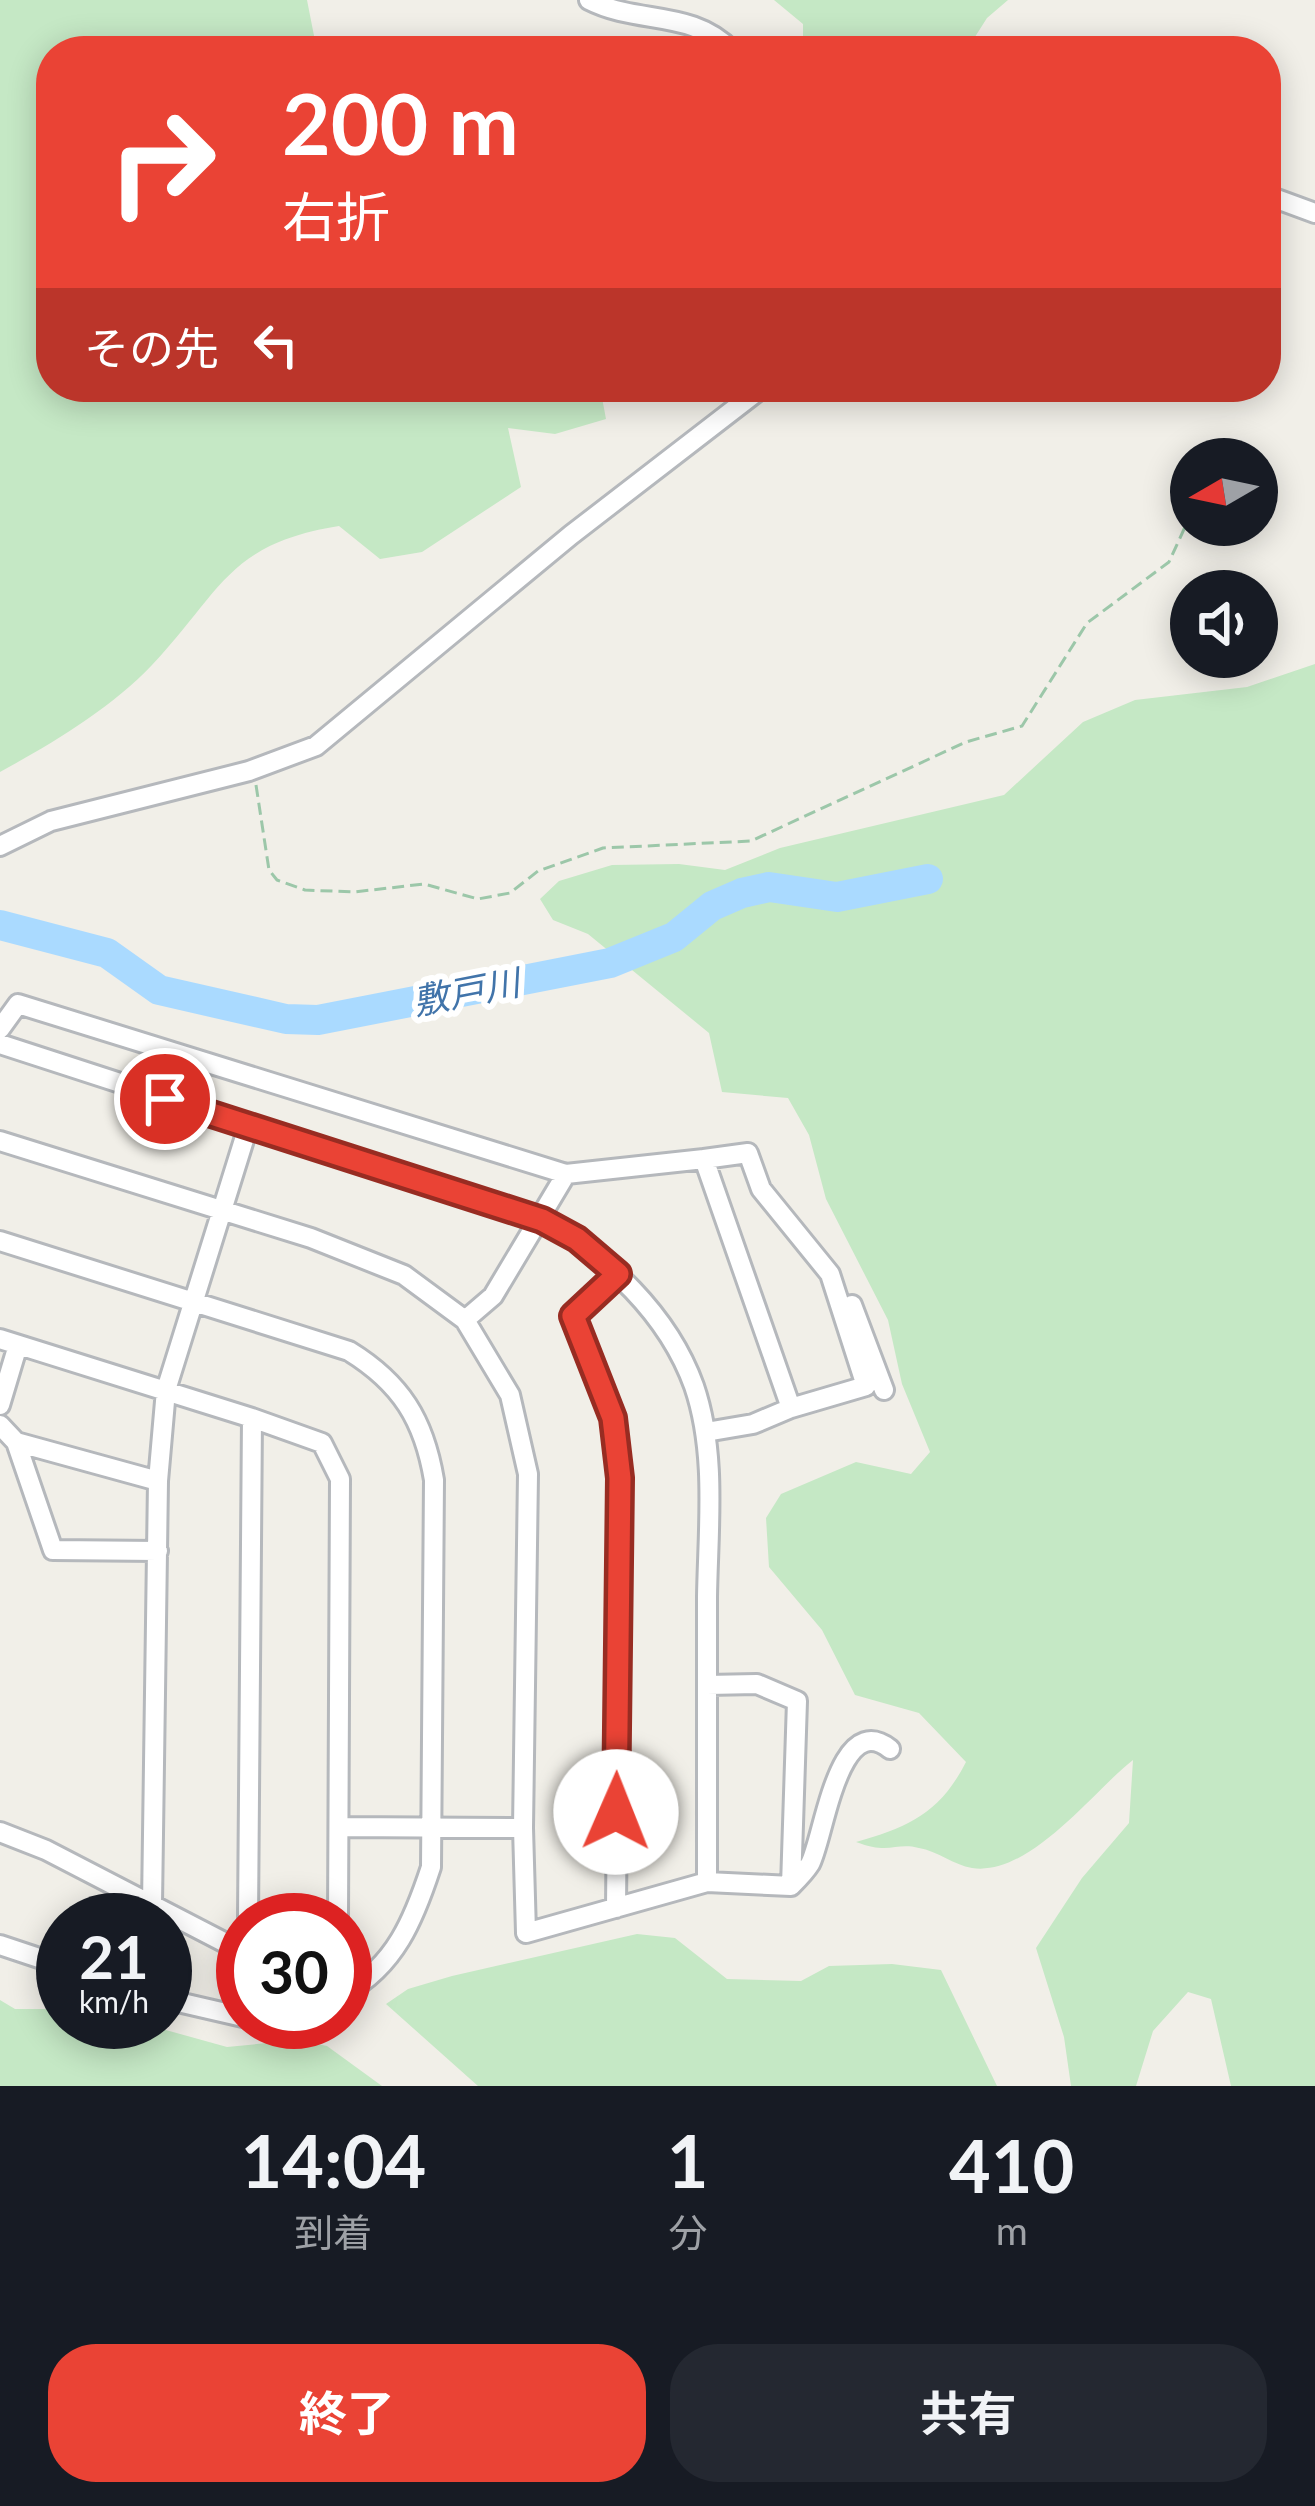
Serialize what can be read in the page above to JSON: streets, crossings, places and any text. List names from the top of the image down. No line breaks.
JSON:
{"water":["敷戸川"],"north":"left","page":{"turn":["200 m","右折"],"then":"その先","speed":"21 km/h","limit":"30","eta":["14:04","到着","1","分","410","m"],"buttons":["終了","共有"]}}
